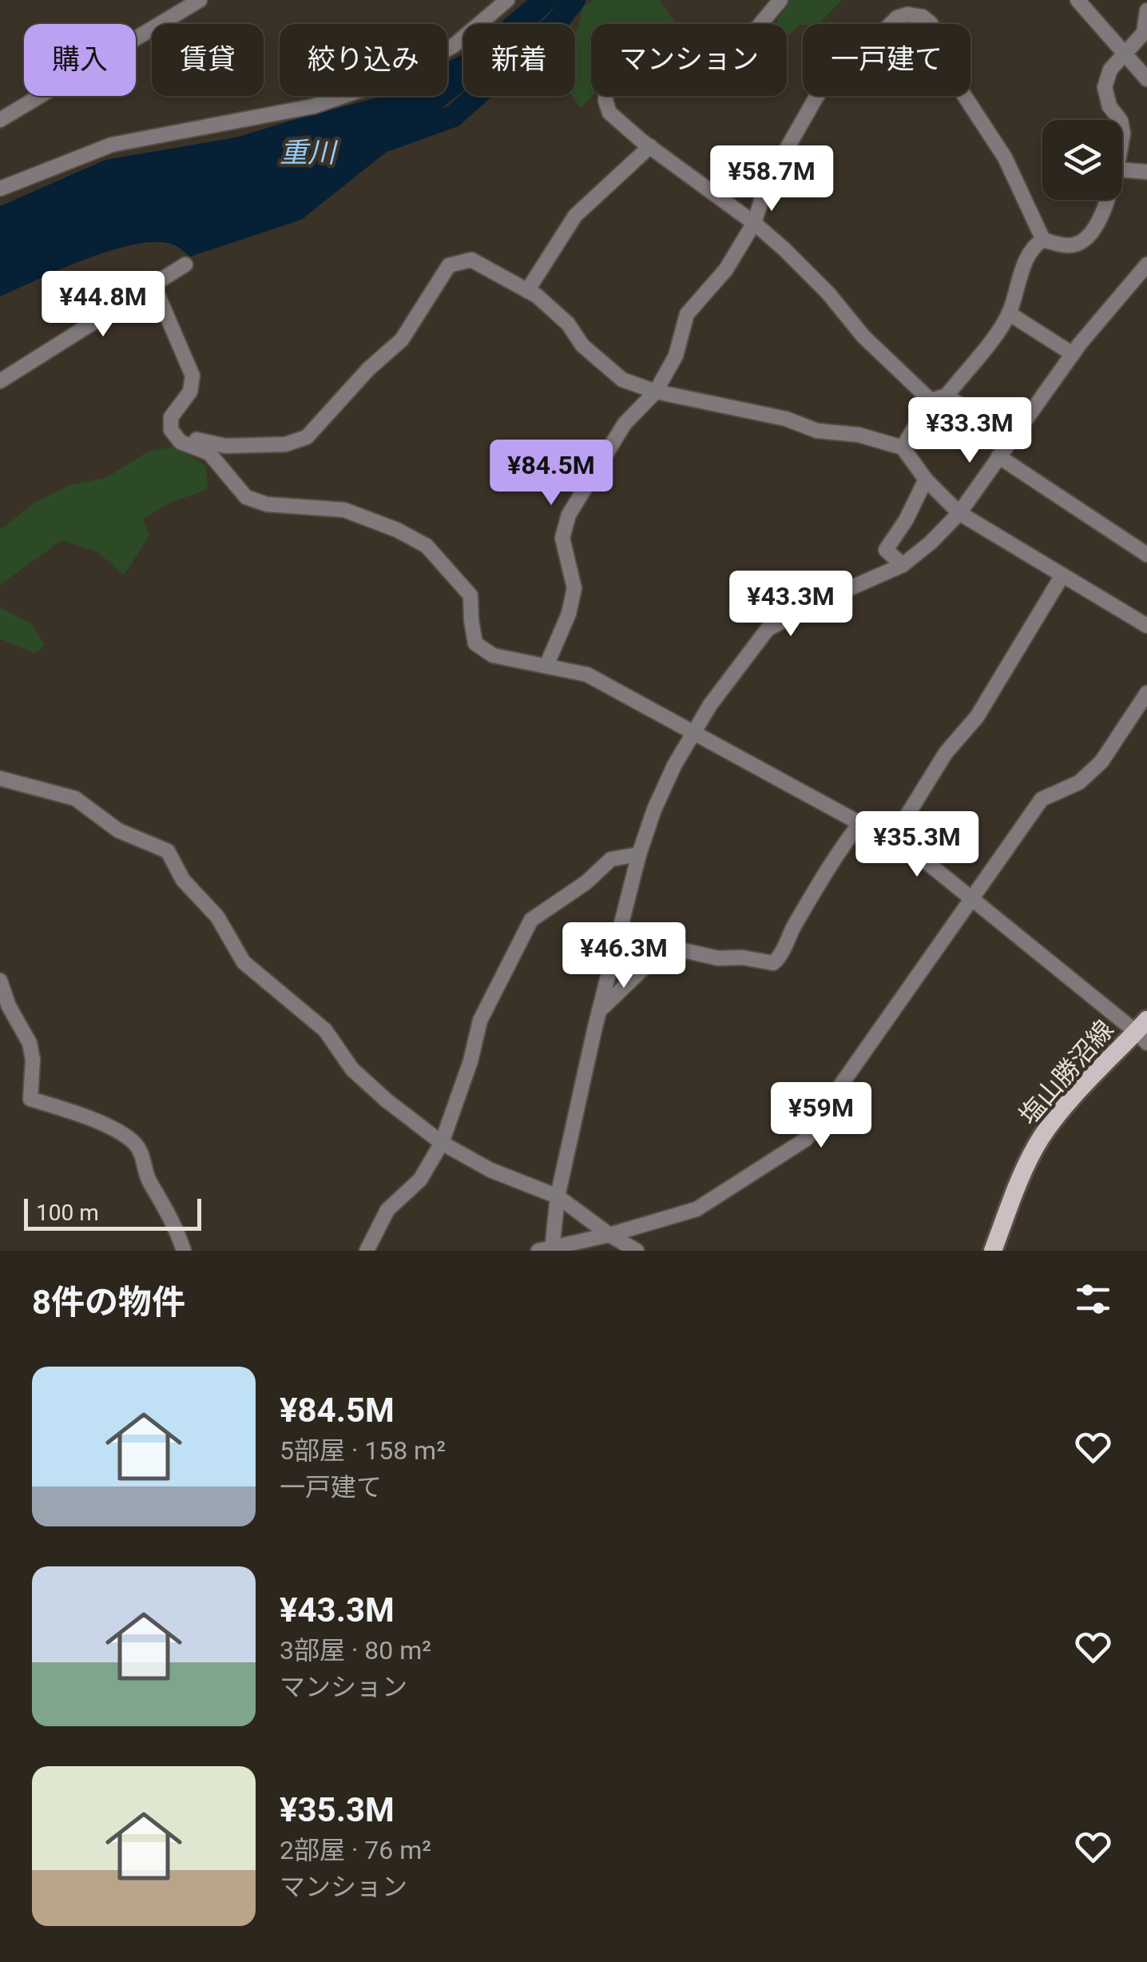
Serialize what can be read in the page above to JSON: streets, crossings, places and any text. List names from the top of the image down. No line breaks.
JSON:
{"streets":{"main road":["塩山勝沼線"]},"water":["重川"],"scale_bar":"100 m","page":{"chip":["購入","賃貸","絞り込み","新着","マンション","一戸建て"],"price":["¥58.7M","¥44.8M","¥33.3M","¥84.5M","¥43.3M","¥35.3M","¥46.3M","¥59M"],"scale":"100 m","heading":"8件の物件","list":[{"name":"¥84.5M","note":"5部屋 · 158 m² · 一戸建て"},{"name":"¥43.3M","note":"3部屋 · 80 m² · マンション"},{"name":"¥35.3M","note":"2部屋 · 76 m² · マンション"}]}}
